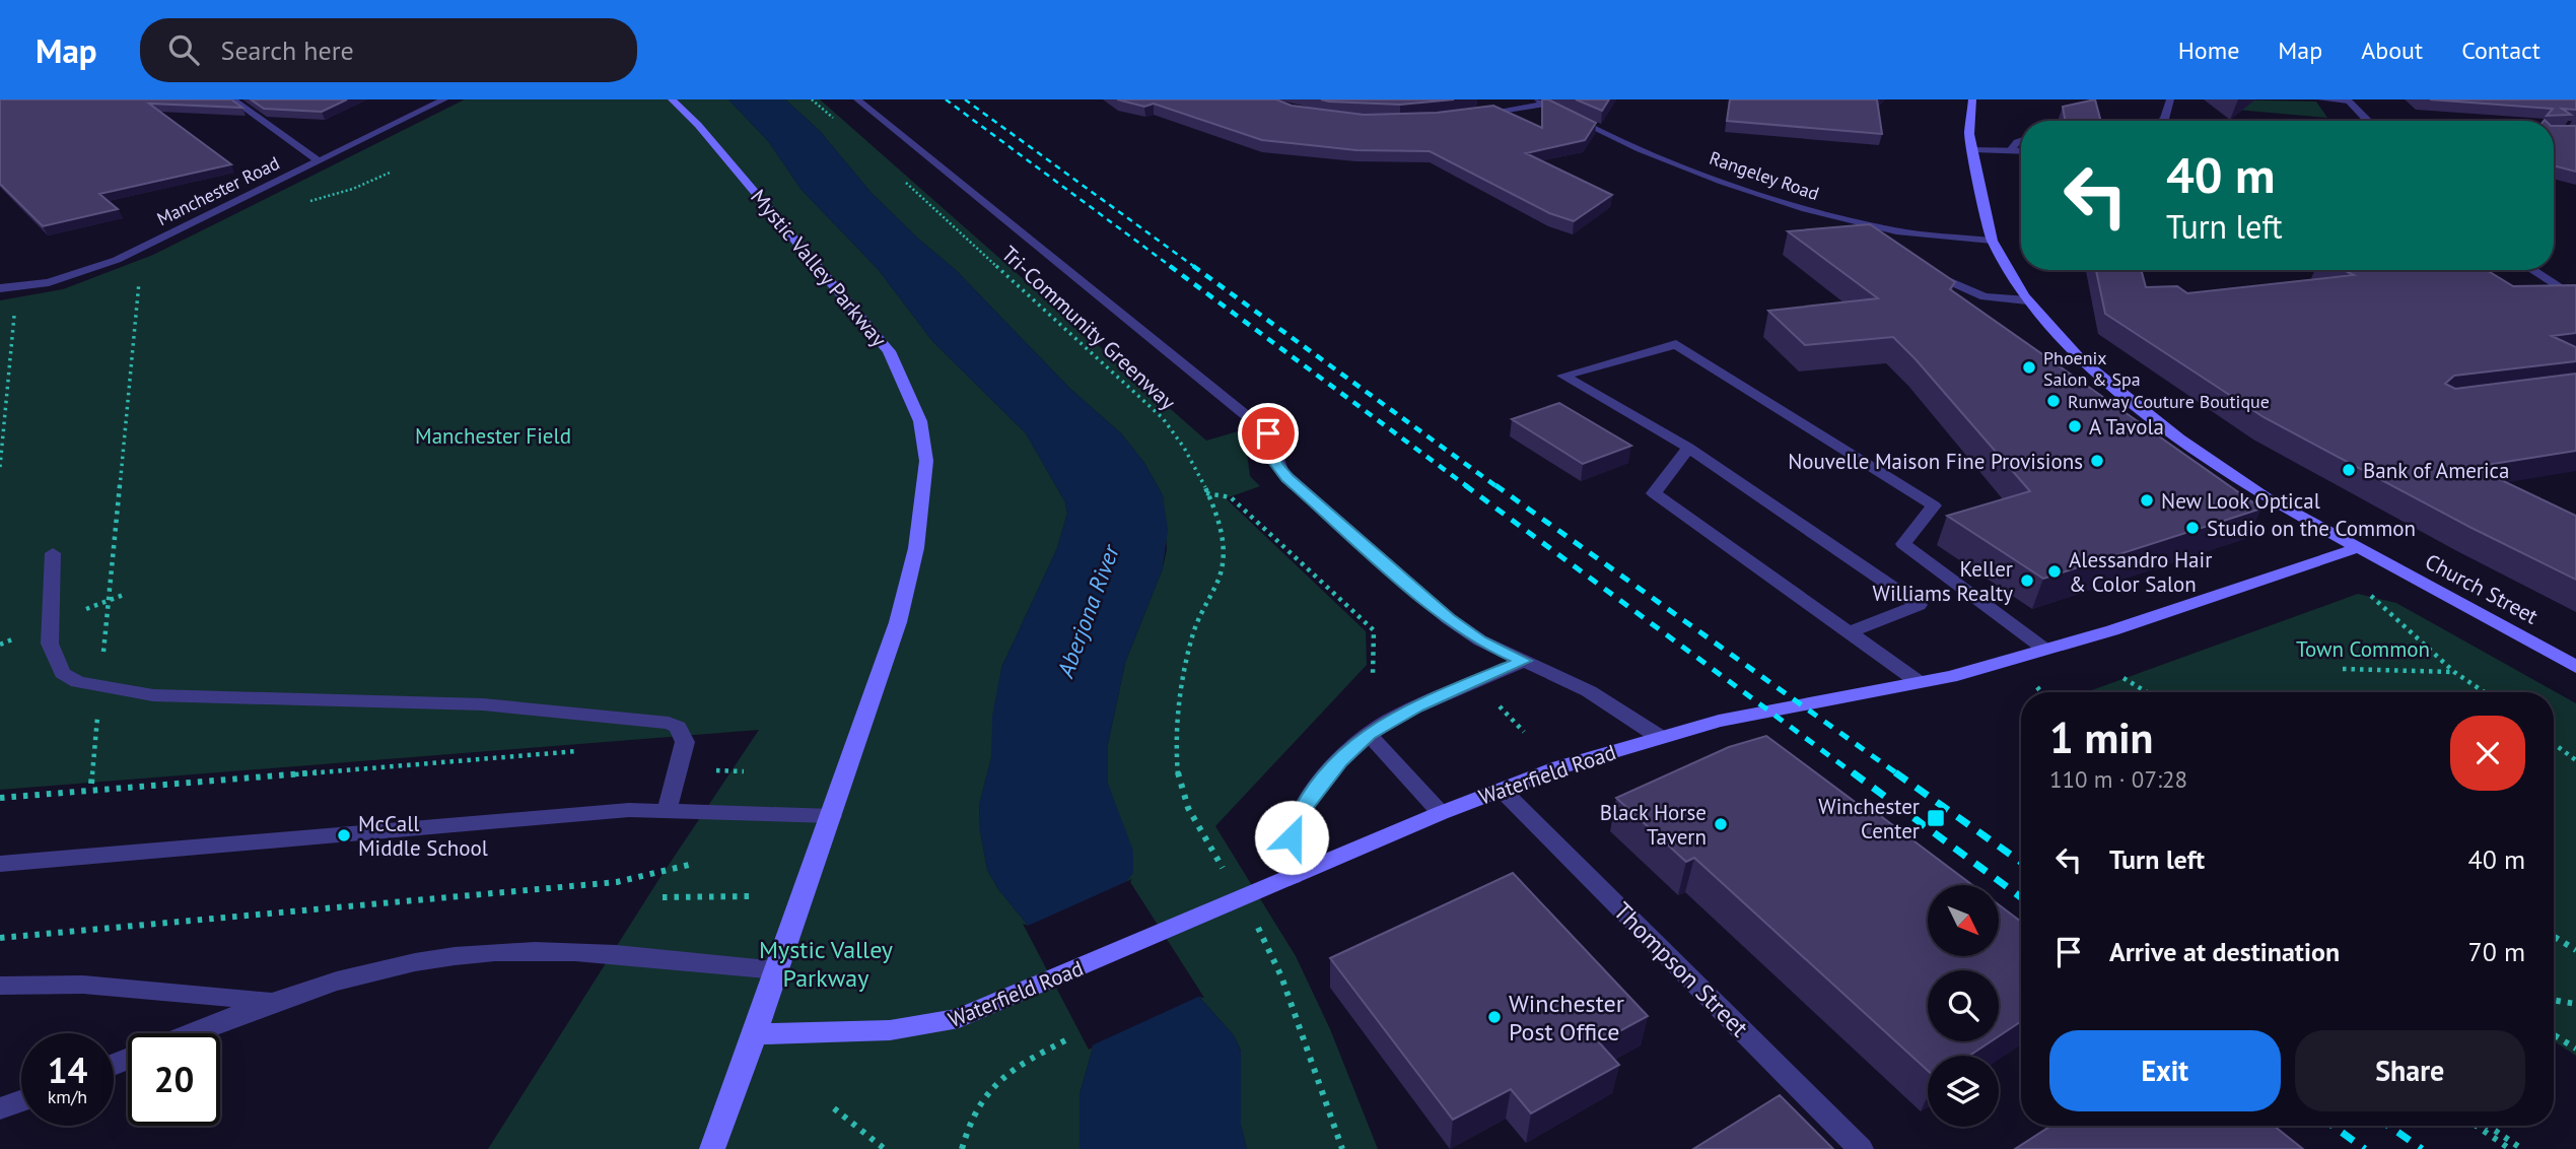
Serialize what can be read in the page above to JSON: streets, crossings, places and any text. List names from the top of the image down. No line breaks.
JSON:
{"streets":{"main road":["Mystic Valley Parkway","Church Street","Waterfield Road"],"street":["Rangeley Road","Manchester Road","Thompson Street"],"path":["Tri-Community Greenway"]},"crossings":[["Rangeley Road","Church Street"],["Mystic Valley Parkway","Waterfield Road"],["Church Street","Waterfield Road"],["Waterfield Road","Thompson Street"]],"water":["Aberjona River"],"parks":["Manchester Field","Town Common","Mystic Valley Parkway"],"places":{"other":["Phoenix Salon & Spa","Runway Couture Boutique","A Tavola","Nouvelle Maison Fine Provisions","Bank of America","New Look Optical","Studio on the Common","Alessandro Hair & Color Salon","Keller Williams Realty","Black Horse Tavern","McCall Middle School","Winchester Post Office"],"transit":["Winchester Center"]},"north":"bottom right","page":{"header":"Map","search":"Search here","nav":["Home","Map","About","Contact"],"turn":["40 m","Turn left"],"heading":["1 min","110 m · 07:28"],"list":[{"name":"Turn left","value":"40 m"},{"name":"Arrive at destination","value":"70 m"}],"buttons":["Exit","Share"],"speed":"14 km/h","limit":"20"}}
